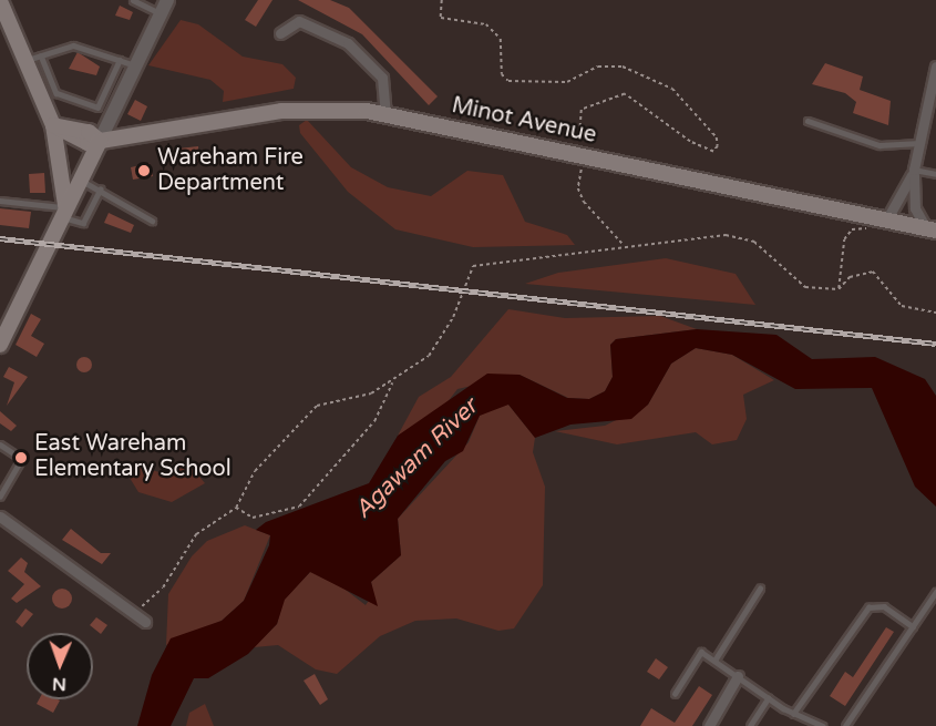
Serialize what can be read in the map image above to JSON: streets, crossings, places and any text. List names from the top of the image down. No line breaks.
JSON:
{"streets":{"main road":["Minot Avenue"]},"water":["Agawam River"],"places":["Wareham Fire Department","East Wareham Elementary School"],"north":"bottom"}
